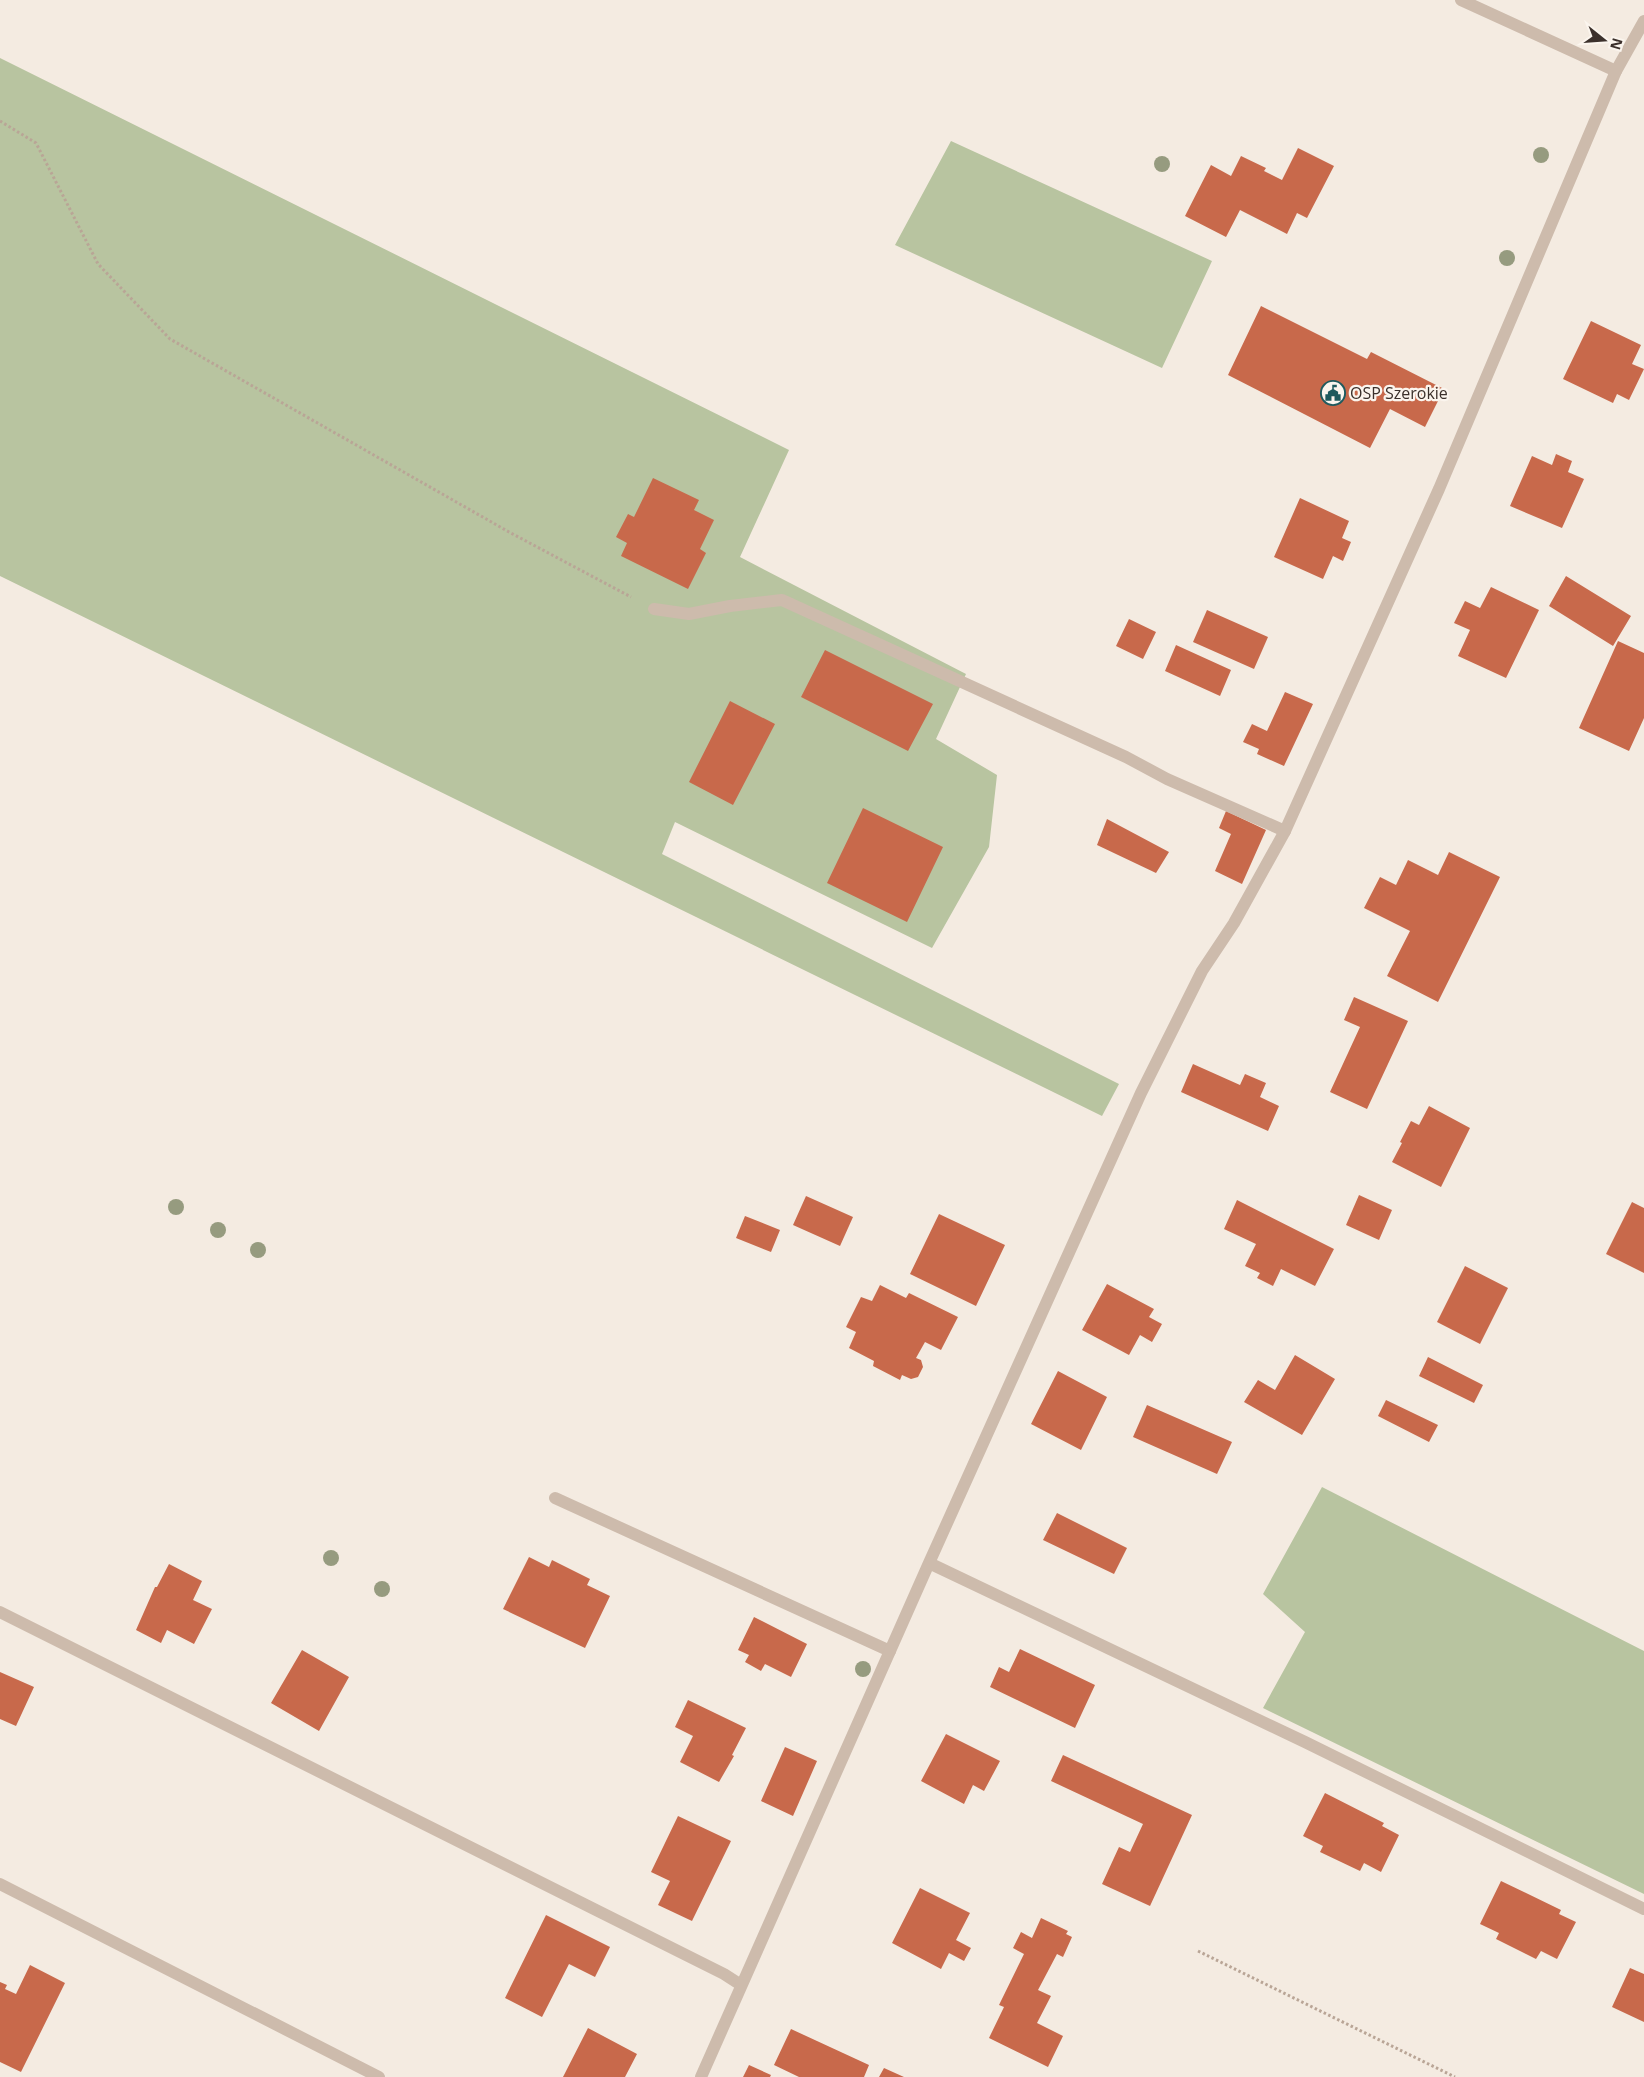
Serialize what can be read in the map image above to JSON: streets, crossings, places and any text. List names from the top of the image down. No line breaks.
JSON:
{"places":{"public building":["OSP Szerokie"]},"north":"right"}
